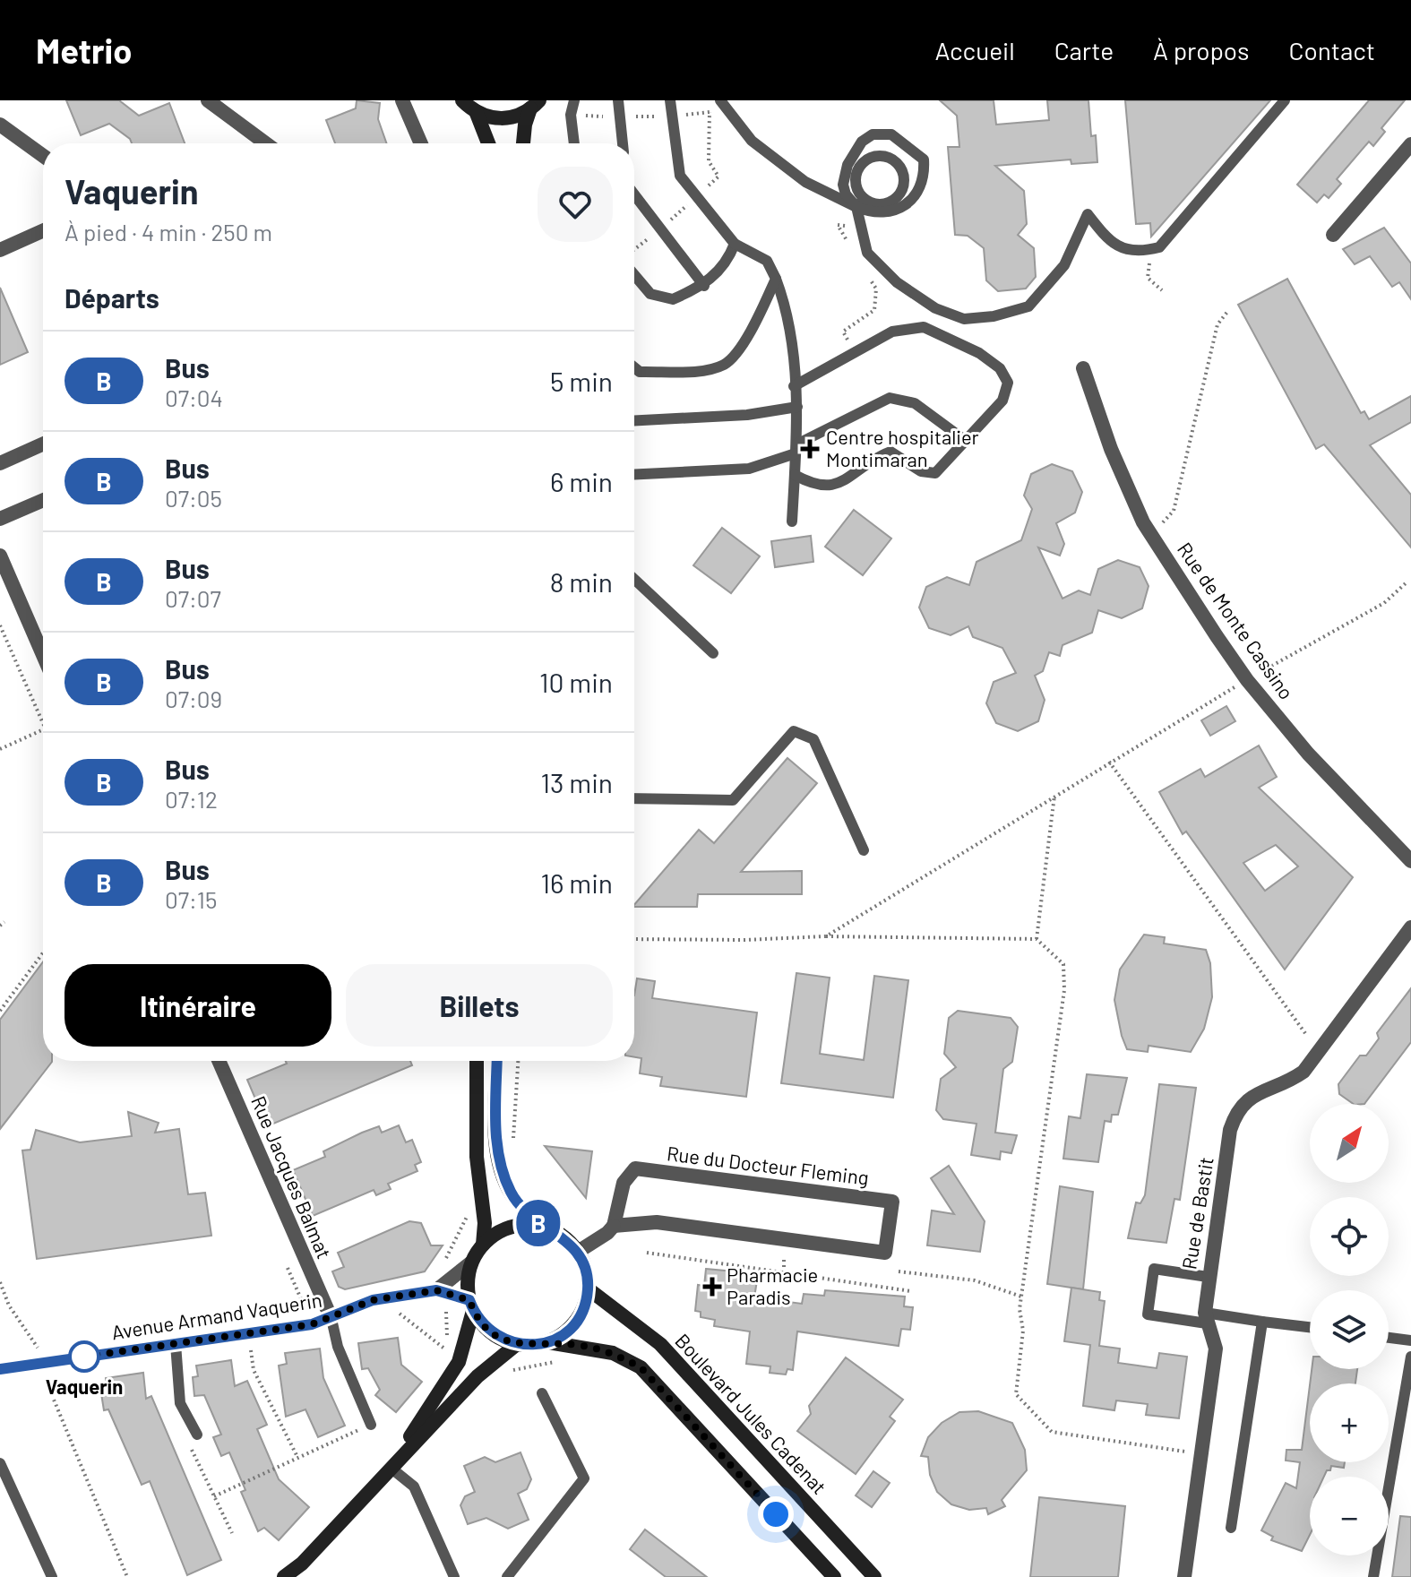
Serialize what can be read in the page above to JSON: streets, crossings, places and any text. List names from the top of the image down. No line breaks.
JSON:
{"streets":{"street":["Rue de Monte Cassino","Rue du Docteur Fleming","Rue Jacques Balmat","Rue de Bastit","Avenue Armand Vaquerin","Boulevard Jules Cadenat"]},"crossings":[["Rue Jacques Balmat","Avenue Armand Vaquerin"],["Avenue Armand Vaquerin","Boulevard Jules Cadenat"]],"places":{"health":["Centre hospitalier Montimaran","Pharmacie Paradis"],"other":["Vaquerin"]},"lines":["bus line B"],"north":"top right","page":{"header":"Metrio","nav":["Accueil","Carte","À propos","Contact"],"on_map":"B","heading":[["Vaquerin","À pied · 4 min · 250 m"],"Départs"],"list":[{"mark":"B","name":"Bus","note":"07:04","value":"5 min"},{"mark":"B","name":"Bus","note":"07:05","value":"6 min"},{"mark":"B","name":"Bus","note":"07:07","value":"8 min"},{"mark":"B","name":"Bus","note":"07:09","value":"10 min"},{"mark":"B","name":"Bus","note":"07:12","value":"13 min"},{"mark":"B","name":"Bus","note":"07:15","value":"16 min"}],"buttons":["Itinéraire","Billets"],"map_buttons":["+","−"]}}
